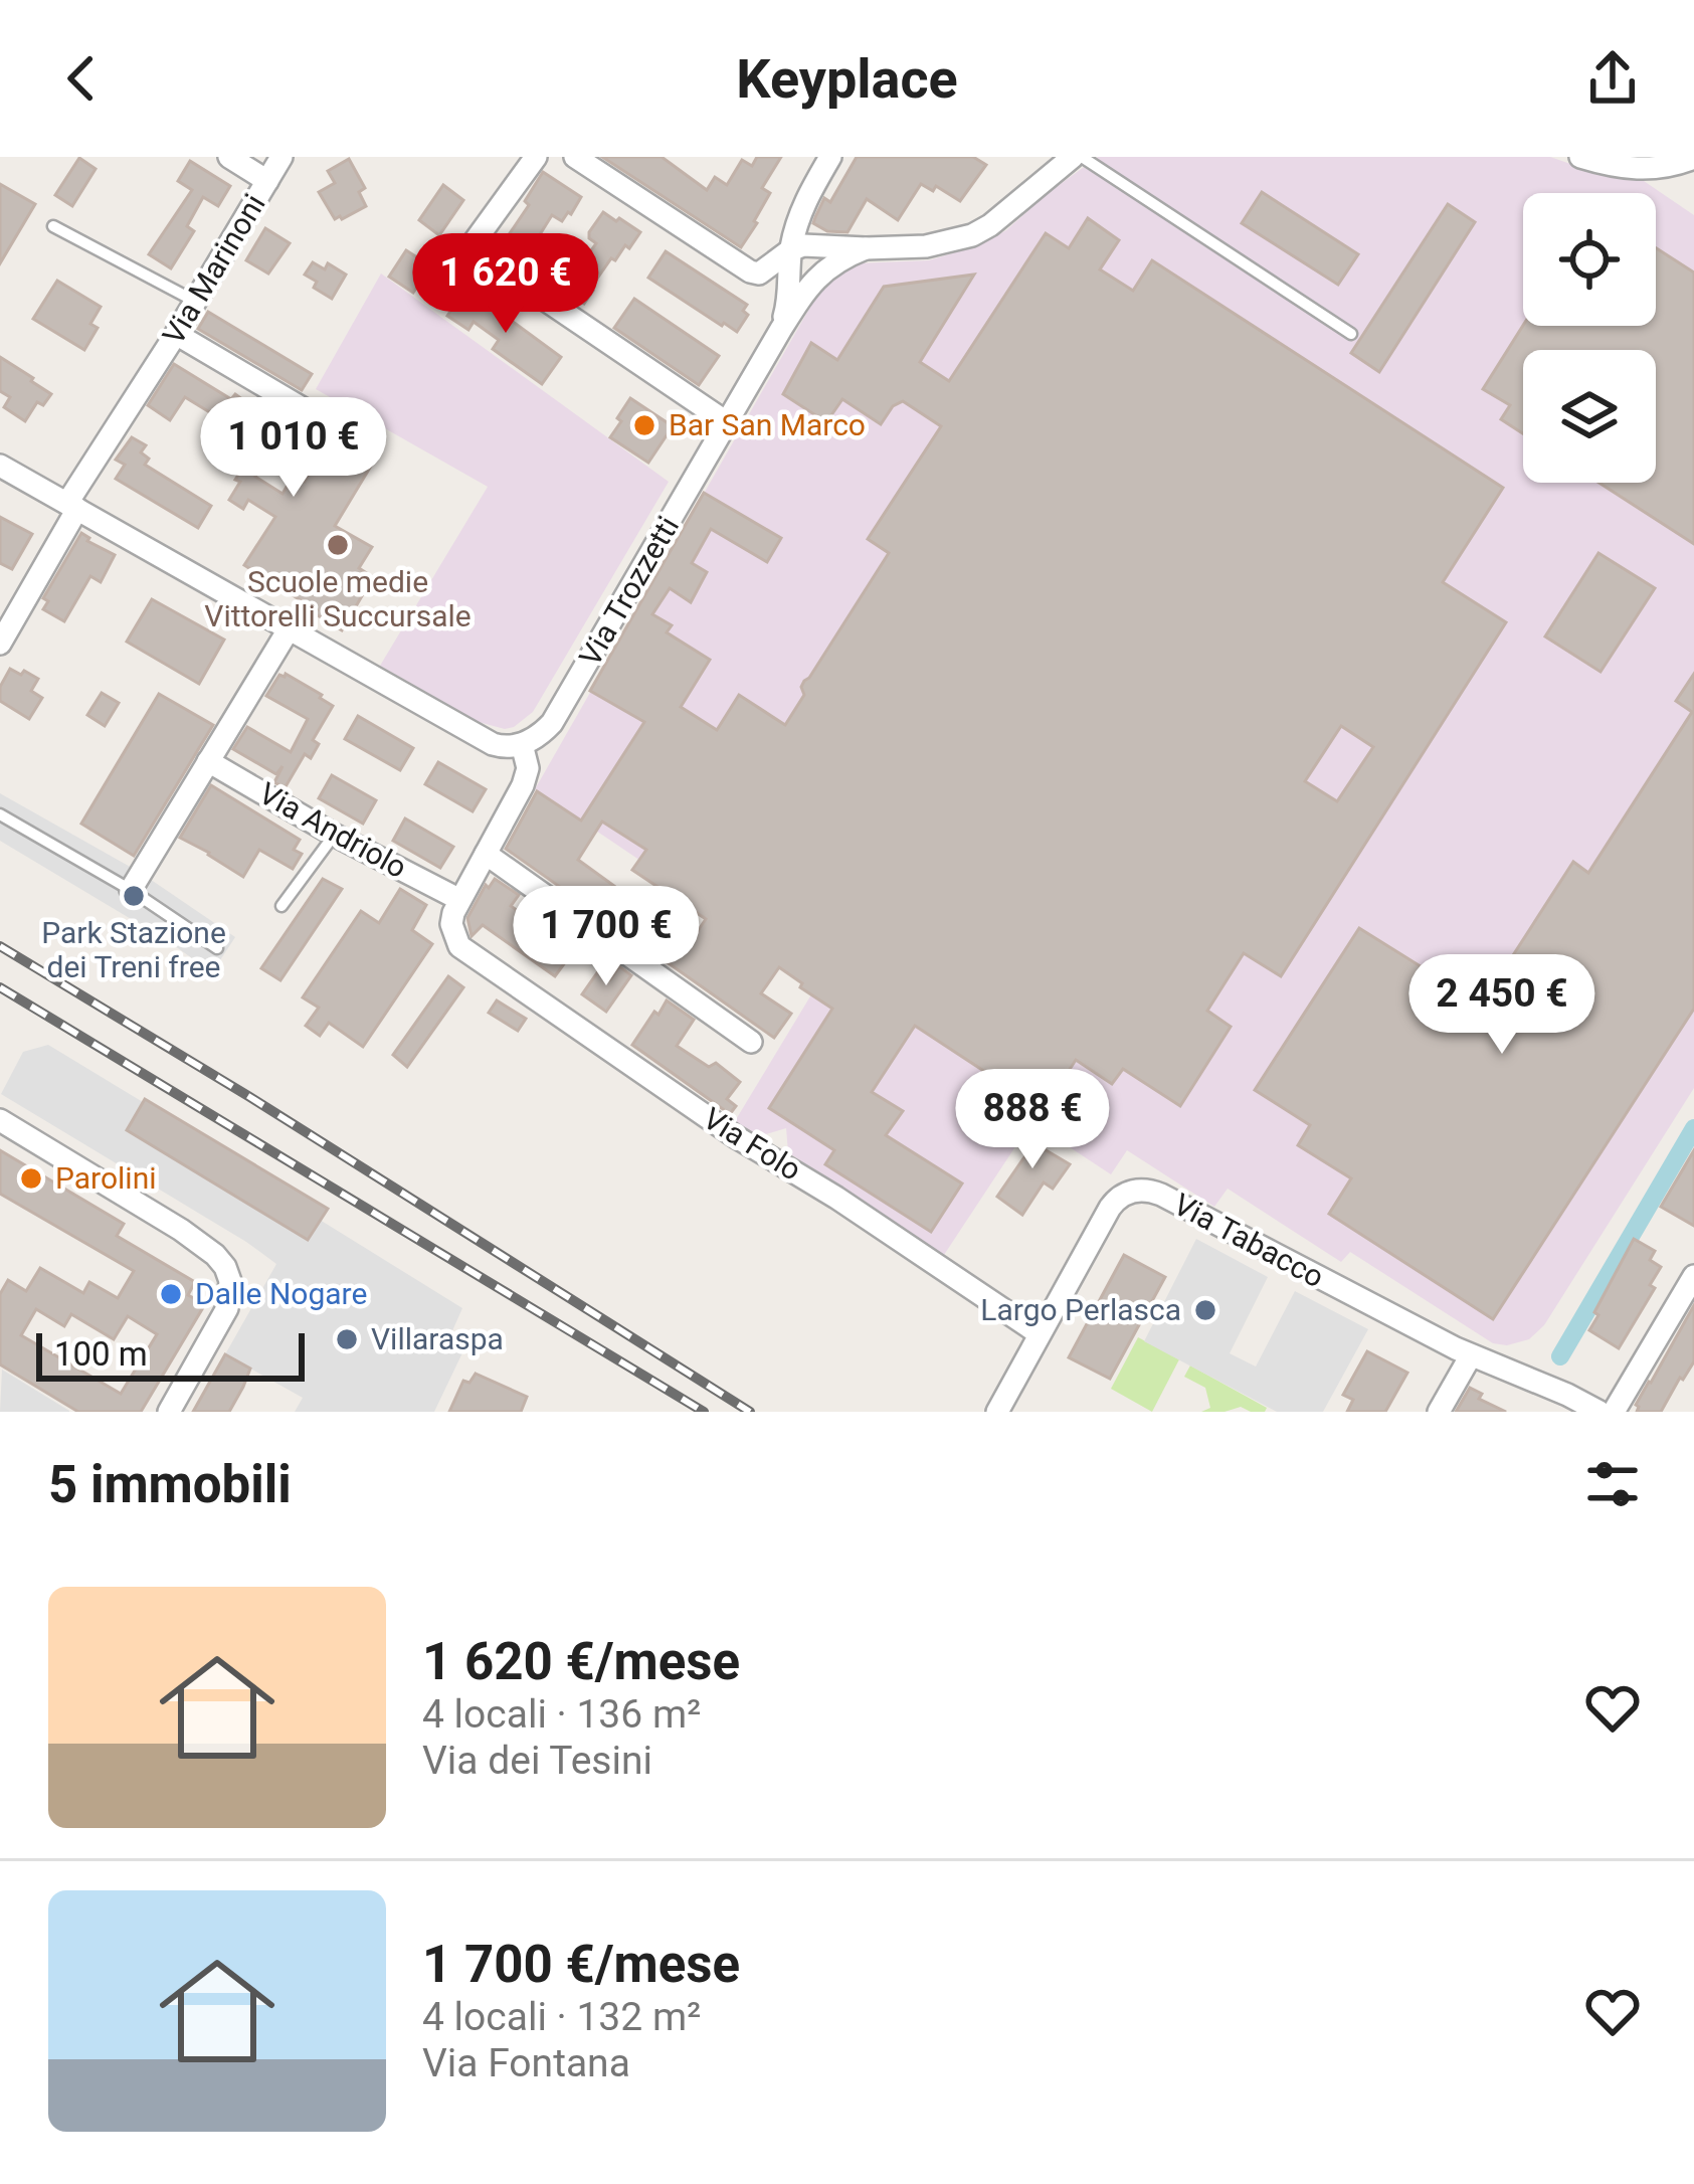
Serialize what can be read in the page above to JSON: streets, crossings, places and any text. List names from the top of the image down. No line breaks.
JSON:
{"streets":{"street":["Via Marinoni","Via Trozzetti","Via Andriolo","Via Folo","Via Tabacco"]},"crossings":[["Via Andriolo","Via Folo"],["Via Folo","Via Tabacco"]],"places":["Bar San Marco","Scuole medie Vittorelli Succursale","Park Stazione dei Treni free","Parolini","Dalle Nogare","Largo Perlasca","Villaraspa"],"scale_bar":"100 m","page":{"header":"Keyplace","price":["1 620 €","1 010 €","1 700 €","2 450 €","888 €"],"scale":"100 m","heading":"5 immobili","list":[{"name":"1 620 €/mese","note":"4 locali · 136 m² · Via dei Tesini"},{"name":"1 700 €/mese","note":"4 locali · 132 m² · Via Fontana"}]}}
